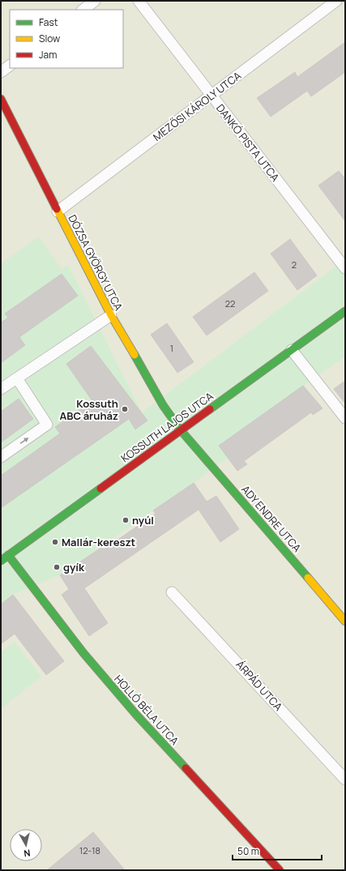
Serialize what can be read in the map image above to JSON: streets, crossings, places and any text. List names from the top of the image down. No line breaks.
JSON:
{"streets":{"street":["MEZŐSI KÁROLY UTCA","DANKÓ PISTA UTCA","DÓZSA GYÖRGY UTCA","KOSSUTH LAJOS UTCA","ADY ENDRE UTCA","ÁRPÁD UTCA","HOLLÓ BÉLA UTCA"]},"crossings":[["MEZŐSI KÁROLY UTCA","DANKÓ PISTA UTCA"],["MEZŐSI KÁROLY UTCA","DÓZSA GYÖRGY UTCA"],["DÓZSA GYÖRGY UTCA","KOSSUTH LAJOS UTCA"],["DÓZSA GYÖRGY UTCA","ADY ENDRE UTCA"],["KOSSUTH LAJOS UTCA","ADY ENDRE UTCA"],["KOSSUTH LAJOS UTCA","HOLLÓ BÉLA UTCA"]],"places":["Kossuth ABC áruház","nyúl","Mallár-kereszt","gyík"],"house_numbers":["2","22","1","12-18"],"legend":["Fast","Slow","Jam"],"scale_bar":"50 m","north":"bottom"}
